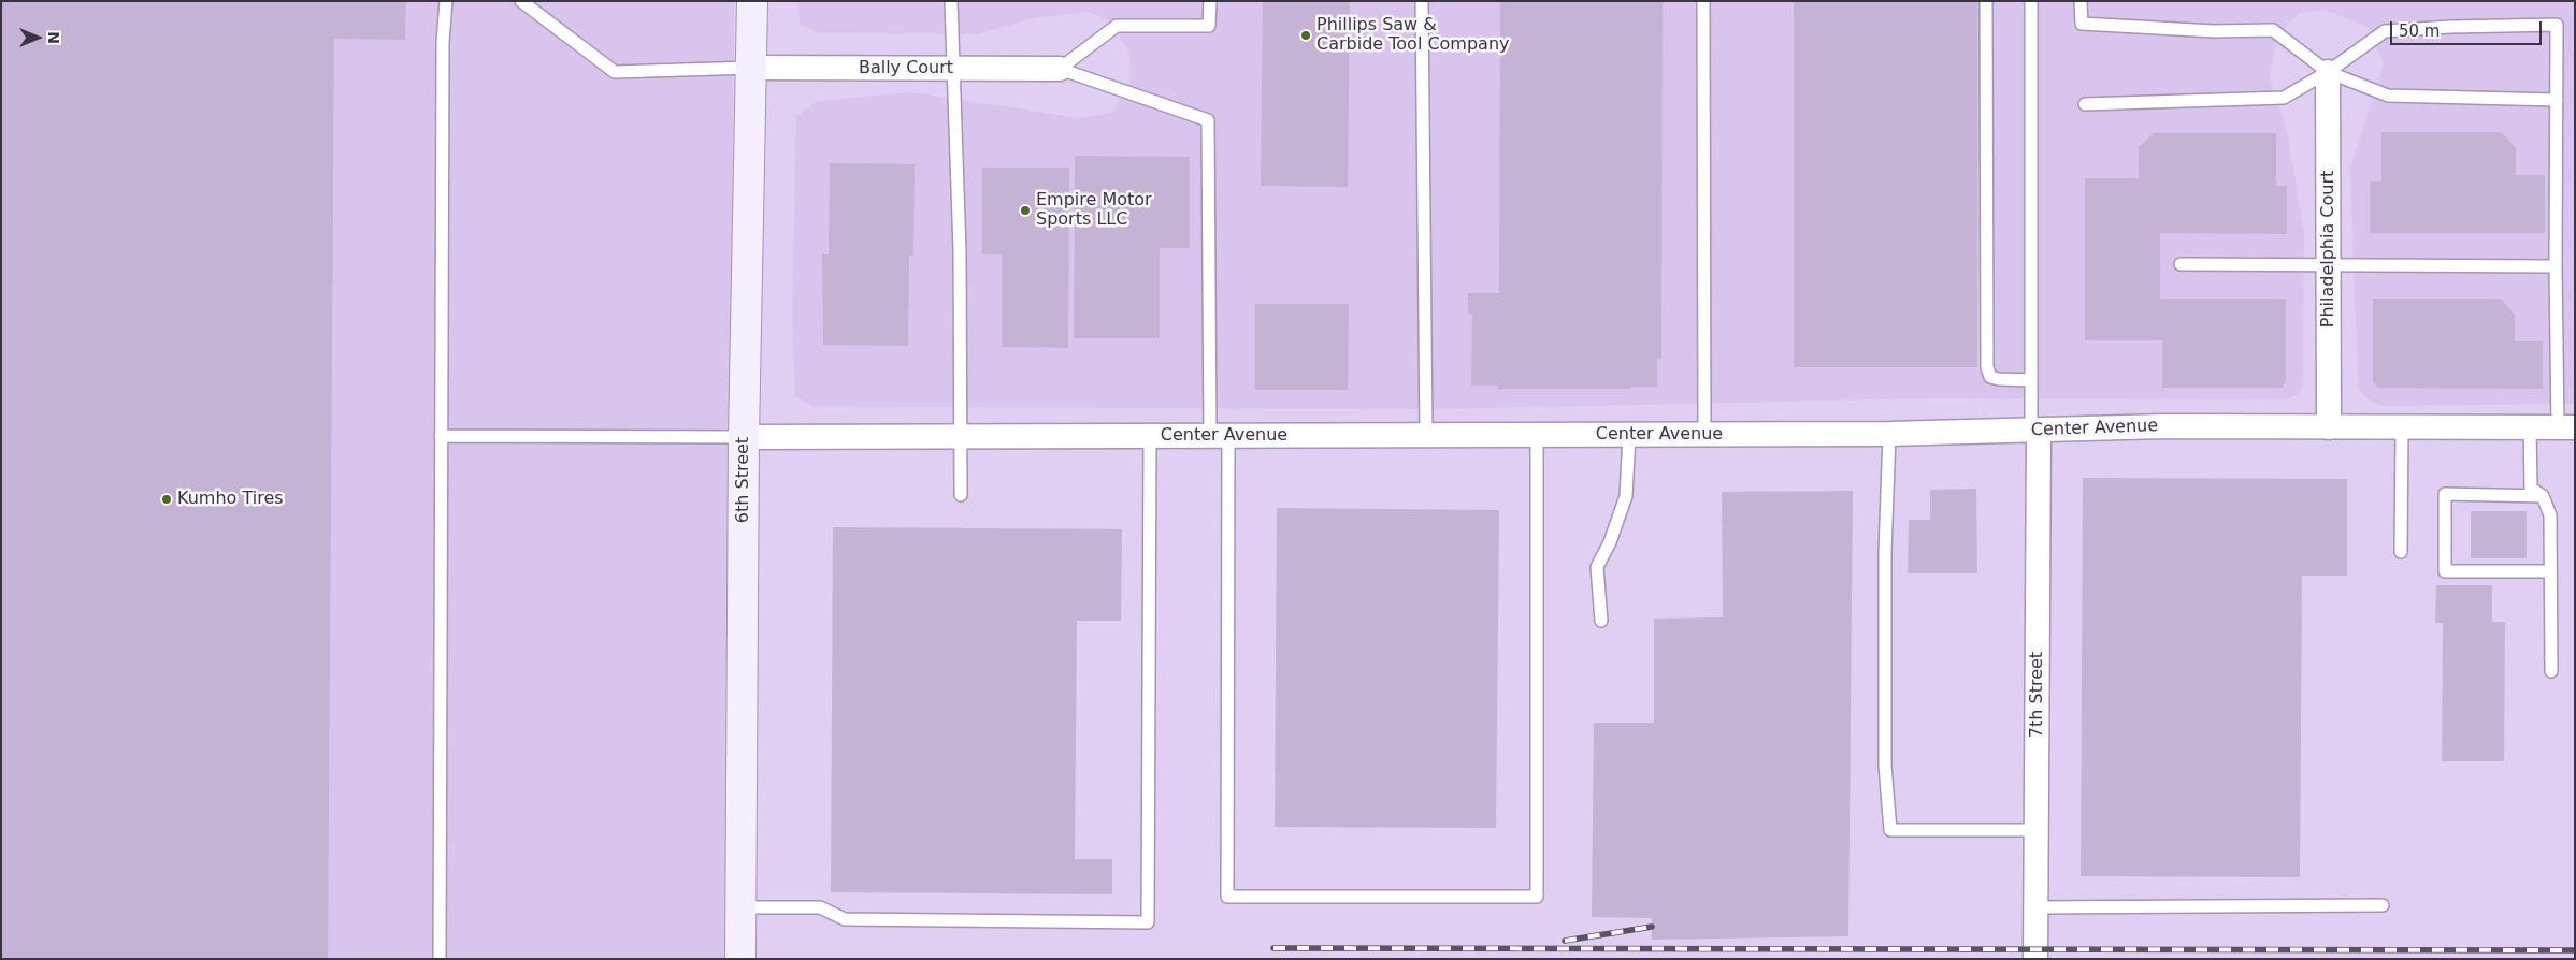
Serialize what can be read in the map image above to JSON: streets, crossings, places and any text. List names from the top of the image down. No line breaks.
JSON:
{"streets":{"main road":["6th Street"],"street":["Bally Court","Philadelphia Court","Center Avenue","7th Street"]},"crossings":[["Bally Court","6th Street"],["Philadelphia Court","Center Avenue"],["Center Avenue","6th Street"],["Center Avenue","7th Street"]],"places":["Phillips Saw & Carbide Tool Company","Empire Motor Sports LLC","Kumho Tires"],"scale_bar":"50 m","north":"right"}
